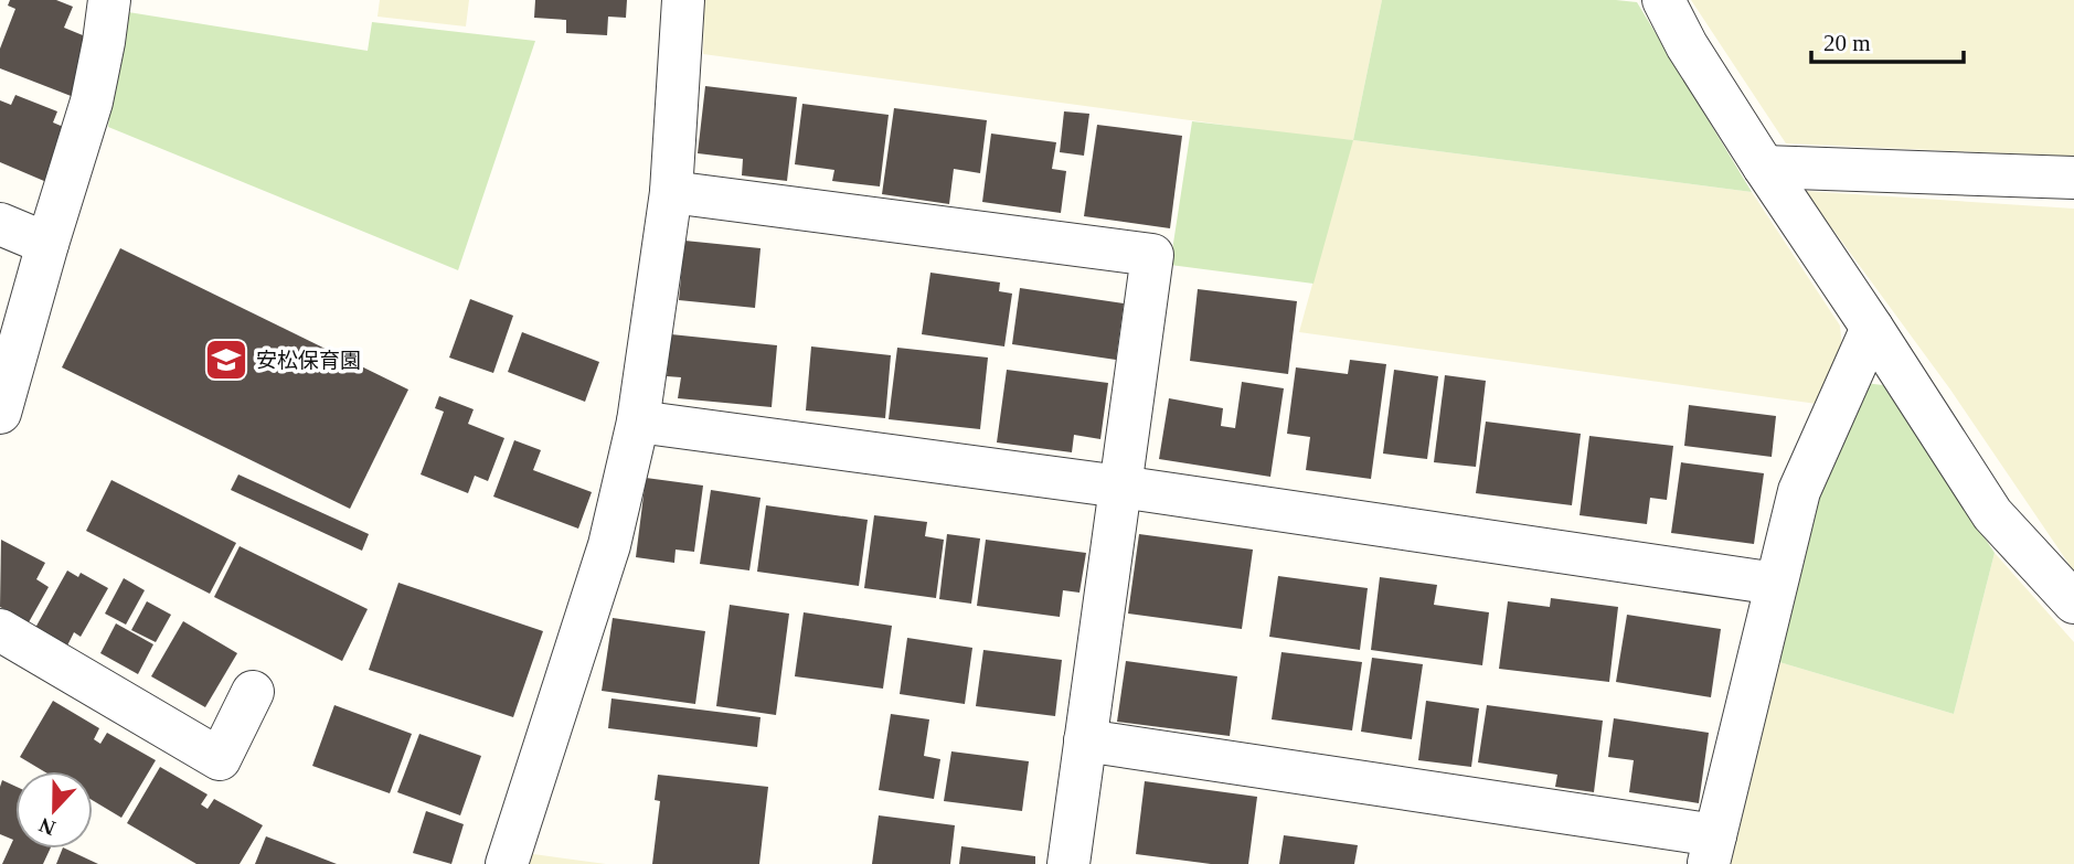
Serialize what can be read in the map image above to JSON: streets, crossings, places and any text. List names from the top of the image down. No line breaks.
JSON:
{"places":{"school or university":["安松保育園"]},"scale_bar":"20 m","north":"bottom"}
